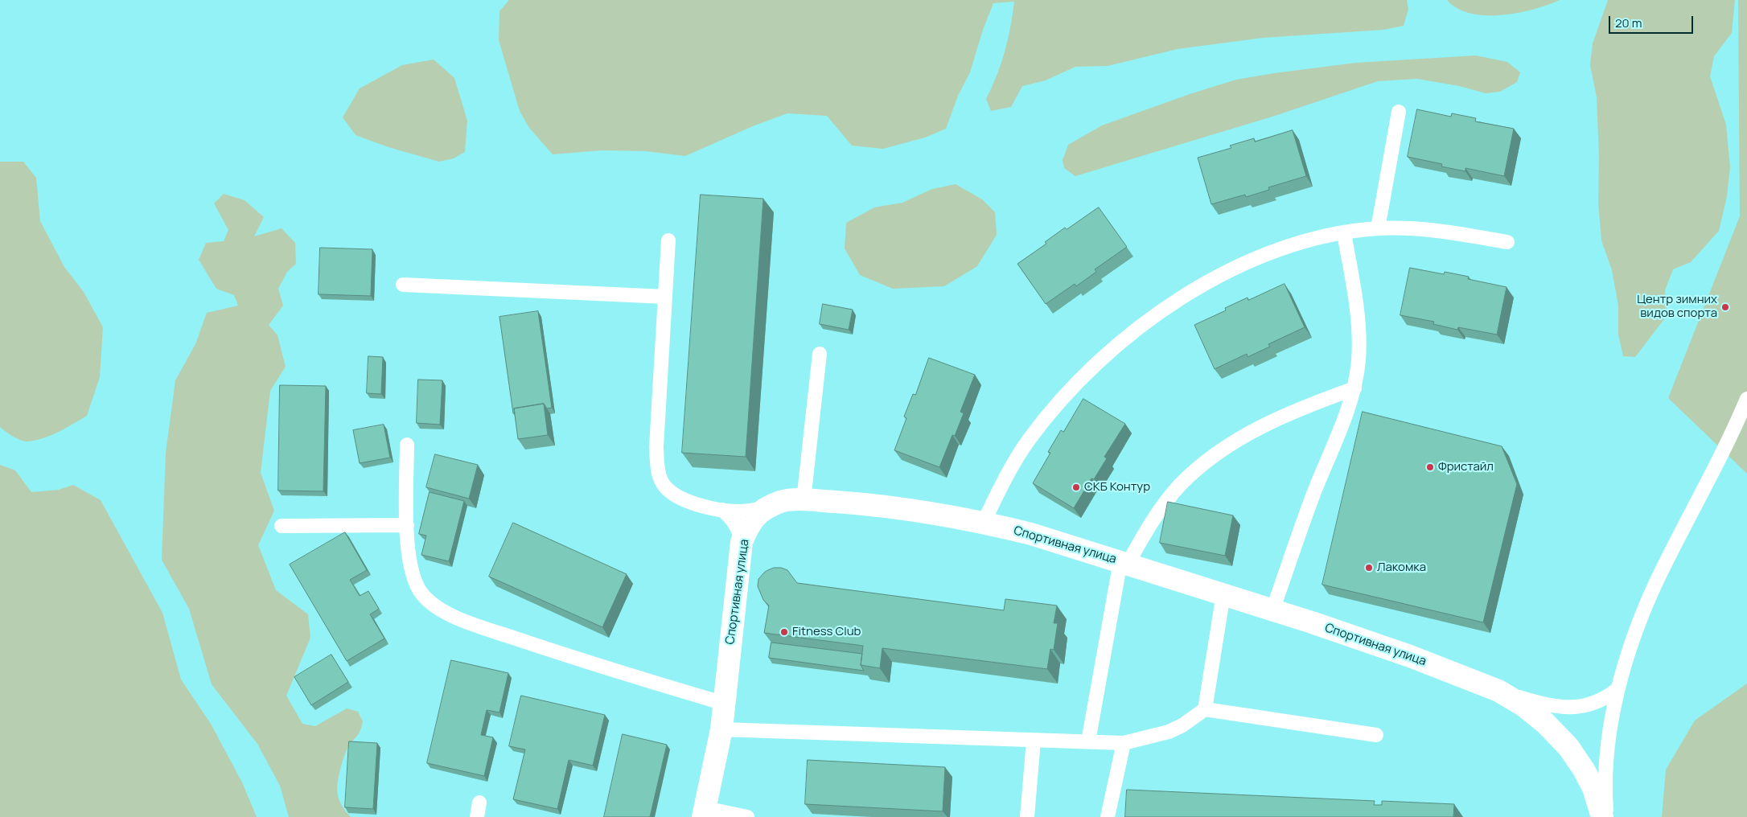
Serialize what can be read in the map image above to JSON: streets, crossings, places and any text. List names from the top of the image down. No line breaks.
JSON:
{"streets":{"street":["Спортивная улица"]},"places":["Центр зимних видов спорта","Фристайл","СКБ Контур","Лакомка","Fitness Club"],"scale_bar":"20 m"}
